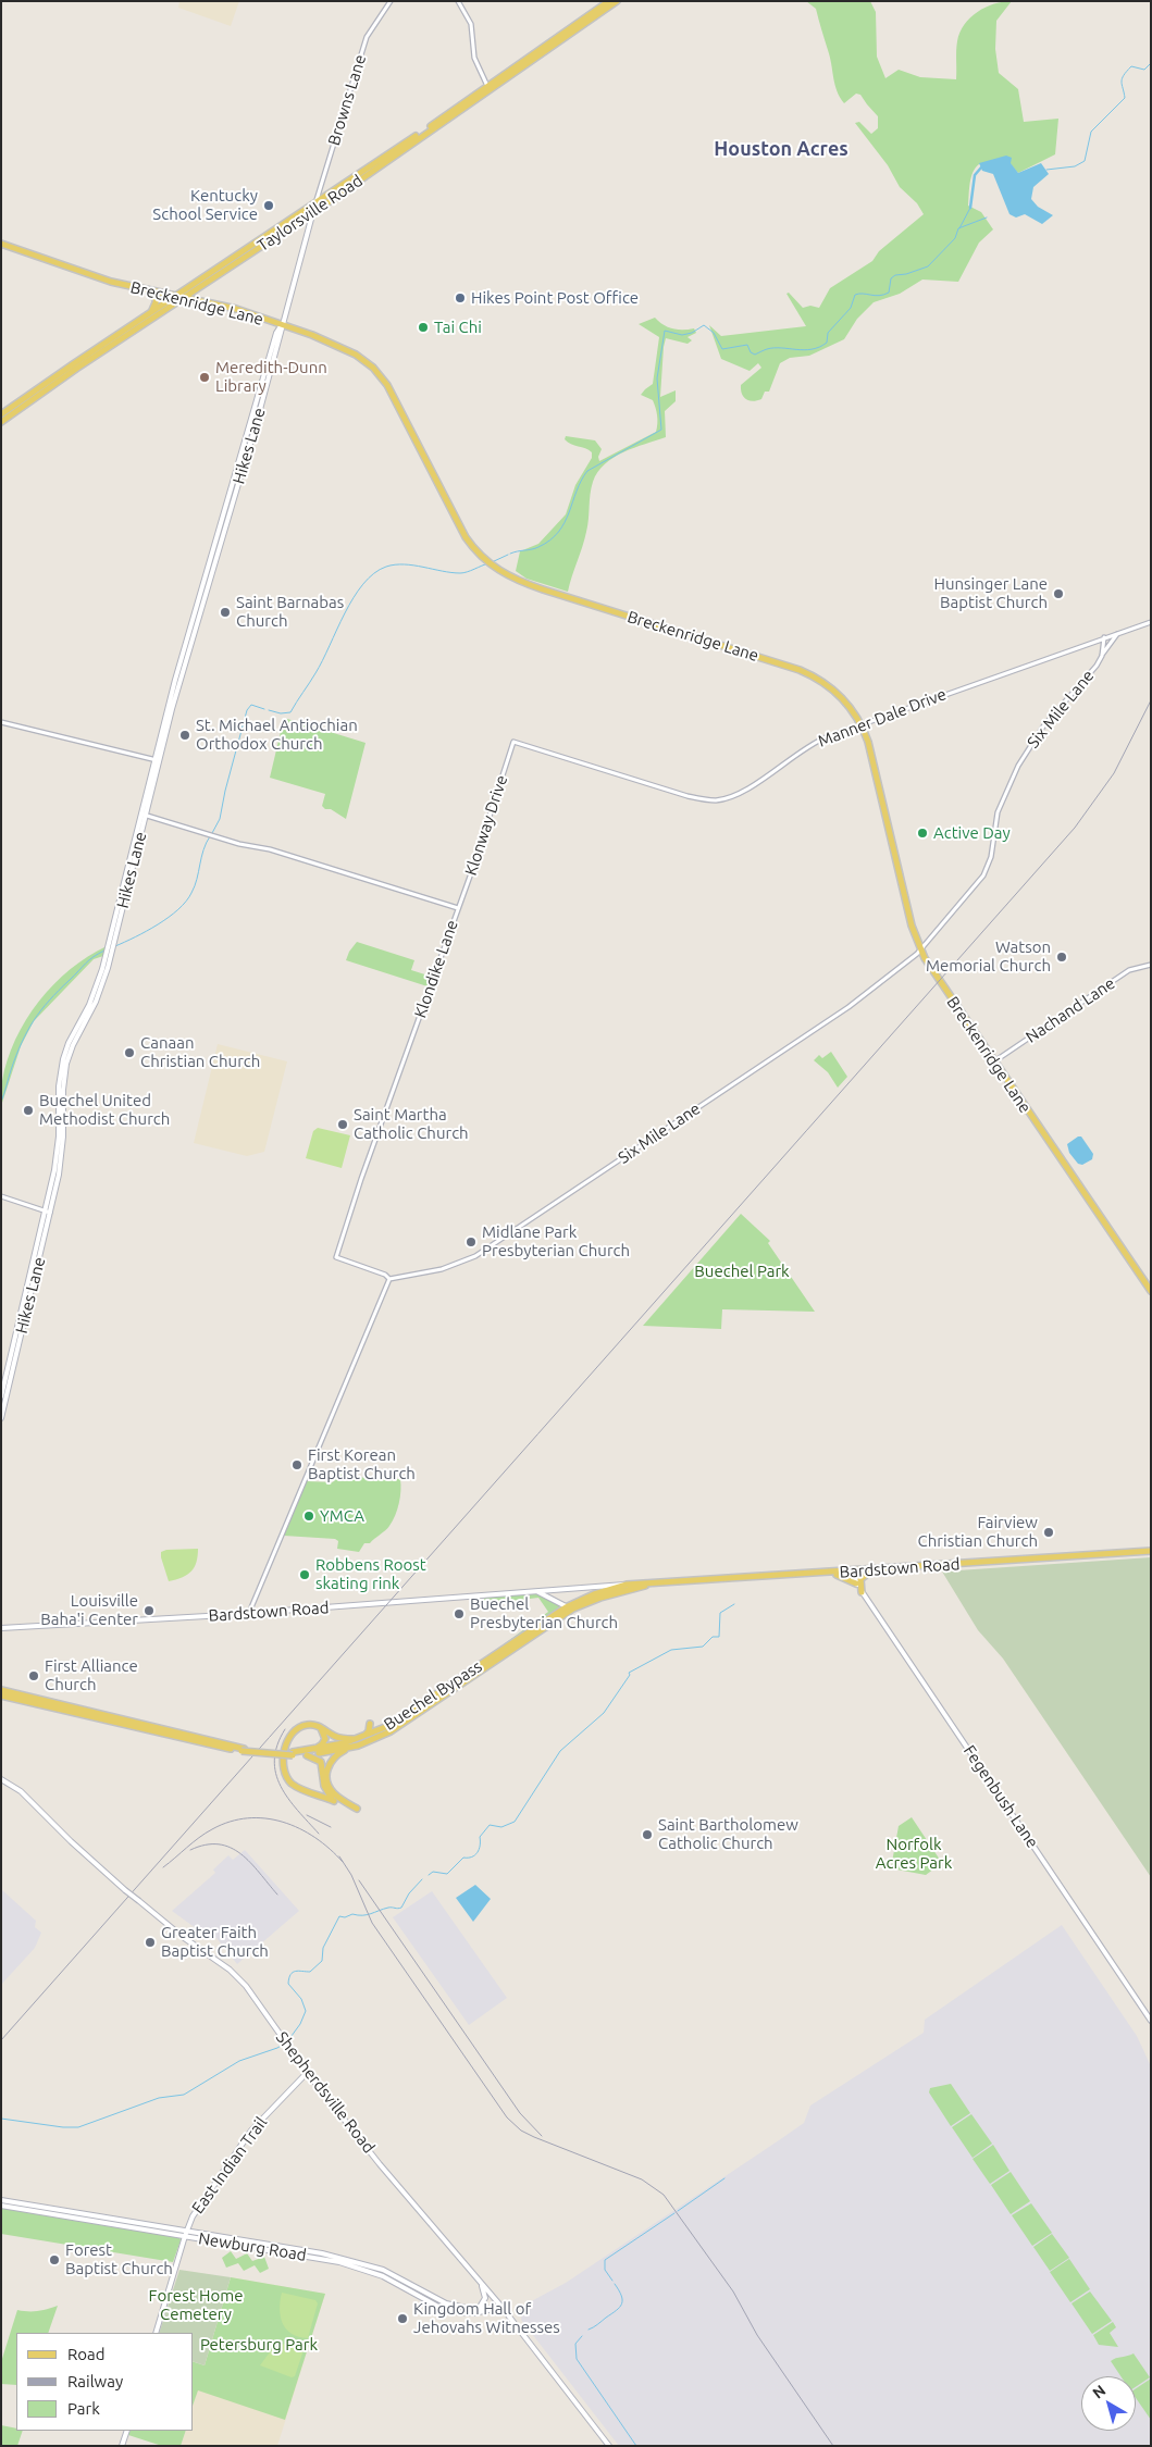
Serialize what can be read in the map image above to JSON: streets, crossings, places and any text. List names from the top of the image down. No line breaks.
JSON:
{"streets":{"main road":["Taylorsville Road","Breckenridge Lane","Hikes Lane","Bardstown Road","Buechel Bypass","Fegenbush Lane","Shepherdsville Road","East Indian Trail","Newburg Road"],"street":["Browns Lane","Six Mile Lane","Manner Dale Drive","Klonway Drive","Klondike Lane","Nachand Lane"]},"crossings":[["Browns Lane","Taylorsville Road"],["Browns Lane","Hikes Lane"],["Taylorsville Road","Breckenridge Lane"],["Taylorsville Road","Hikes Lane"],["Breckenridge Lane","Hikes Lane"],["Breckenridge Lane","Six Mile Lane"],["Breckenridge Lane","Manner Dale Drive"],["Breckenridge Lane","Nachand Lane"],["Hikes Lane","Klondike Lane"],["Six Mile Lane","Manner Dale Drive"],["Six Mile Lane","Klondike Lane"],["Manner Dale Drive","Klonway Drive"],["Klonway Drive","Klondike Lane"],["Bardstown Road","Buechel Bypass"],["Bardstown Road","Fegenbush Lane"],["Shepherdsville Road","East Indian Trail"],["Shepherdsville Road","Newburg Road"],["East Indian Trail","Newburg Road"]],"districts":["Houston Acres"],"parks":["Buechel Park","Norfolk Acres Park","Forest Home Cemetery","Petersburg Park"],"places":["Kentucky School Service","Hikes Point Post Office","Tai Chi","Meredith-Dunn Library","Hunsinger Lane Baptist Church","Saint Barnabas Church","St. Michael Antiochian Orthodox Church","Active Day","Watson Memorial Church","Canaan Christian Church","Buechel United Methodist Church","Saint Martha Catholic Church","Midlane Park Presbyterian Church","First Korean Baptist Church","YMCA","Fairview Christian Church","Robbens Roost skating rink","Louisville Baha'i Center","Buechel Presbyterian Church","First Alliance Church","Saint Bartholomew Catholic Church","Greater Faith Baptist Church","Forest Baptist Church","Kingdom Hall of Jehovahs Witnesses"],"legend":["Road","Railway","Park"],"north":"top left"}
